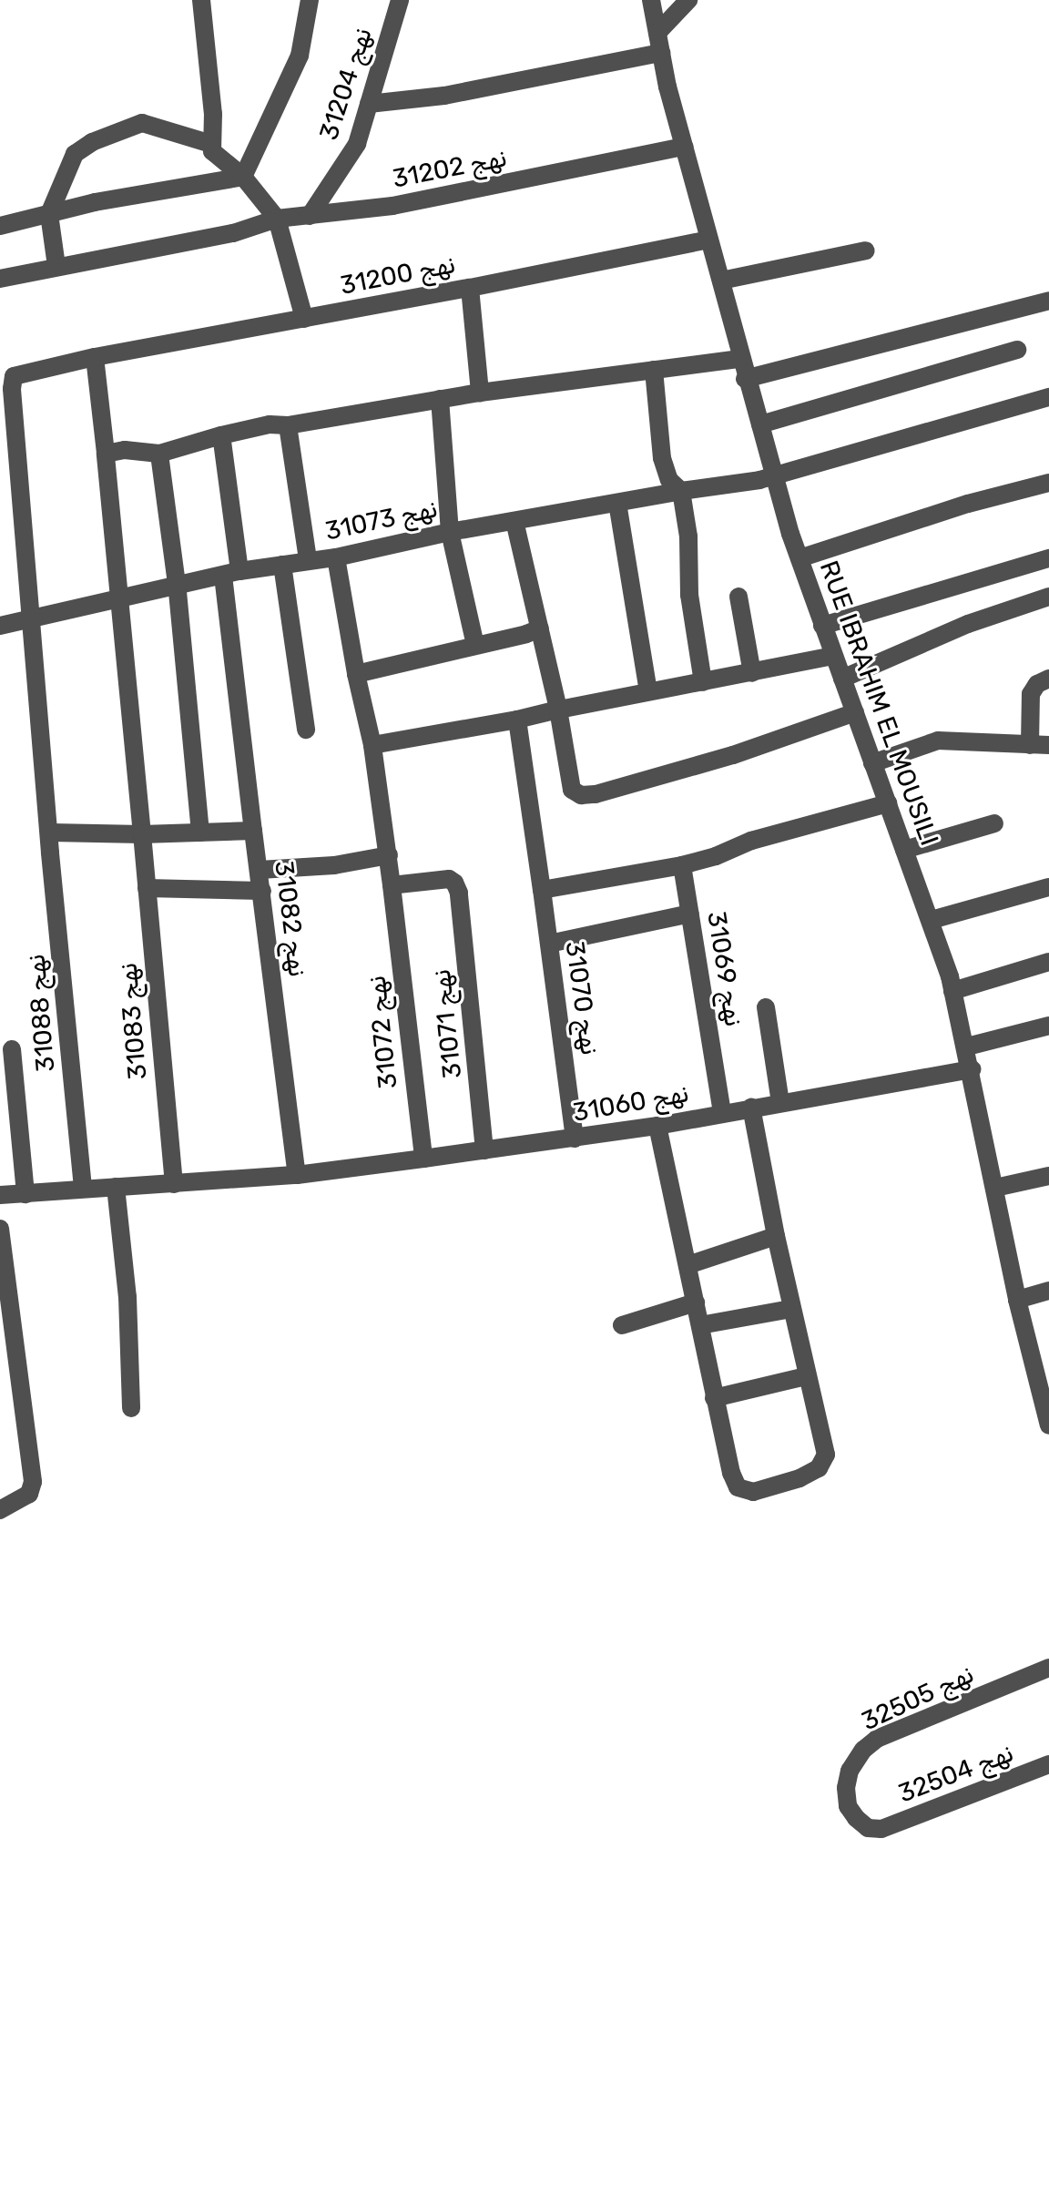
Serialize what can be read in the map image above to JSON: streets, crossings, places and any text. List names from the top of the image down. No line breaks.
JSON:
{"streets":{"street":["نهج 31204","نهج 31202","نهج 31200","نهج 31073","RUE IBRAHIM EL MOUSILI","نهج 31082","نهج 31069","نهج 31070","نهج 31088","نهج 31083","نهج 31071","نهج 31072","نهج 31060","نهج 32505","نهج 32504"]},"crossings":[["نهج 31204","نهج 31202"],["نهج 31202","RUE IBRAHIM EL MOUSILI"],["نهج 31200","RUE IBRAHIM EL MOUSILI"],["نهج 31200","نهج 31088"],["نهج 31073","RUE IBRAHIM EL MOUSILI"],["نهج 31073","نهج 31088"],["نهج 31073","نهج 31083"],["نهج 31073","نهج 31072"],["RUE IBRAHIM EL MOUSILI","نهج 31060"],["نهج 31082","نهج 31088"],["نهج 31082","نهج 31083"],["نهج 31082","نهج 31060"],["نهج 31069","نهج 31060"],["نهج 31070","نهج 31060"],["نهج 31083","نهج 31060"],["نهج 31071","نهج 31072"],["نهج 31071","نهج 31060"],["نهج 31072","نهج 31060"],["نهج 32505","نهج 32504"]]}
